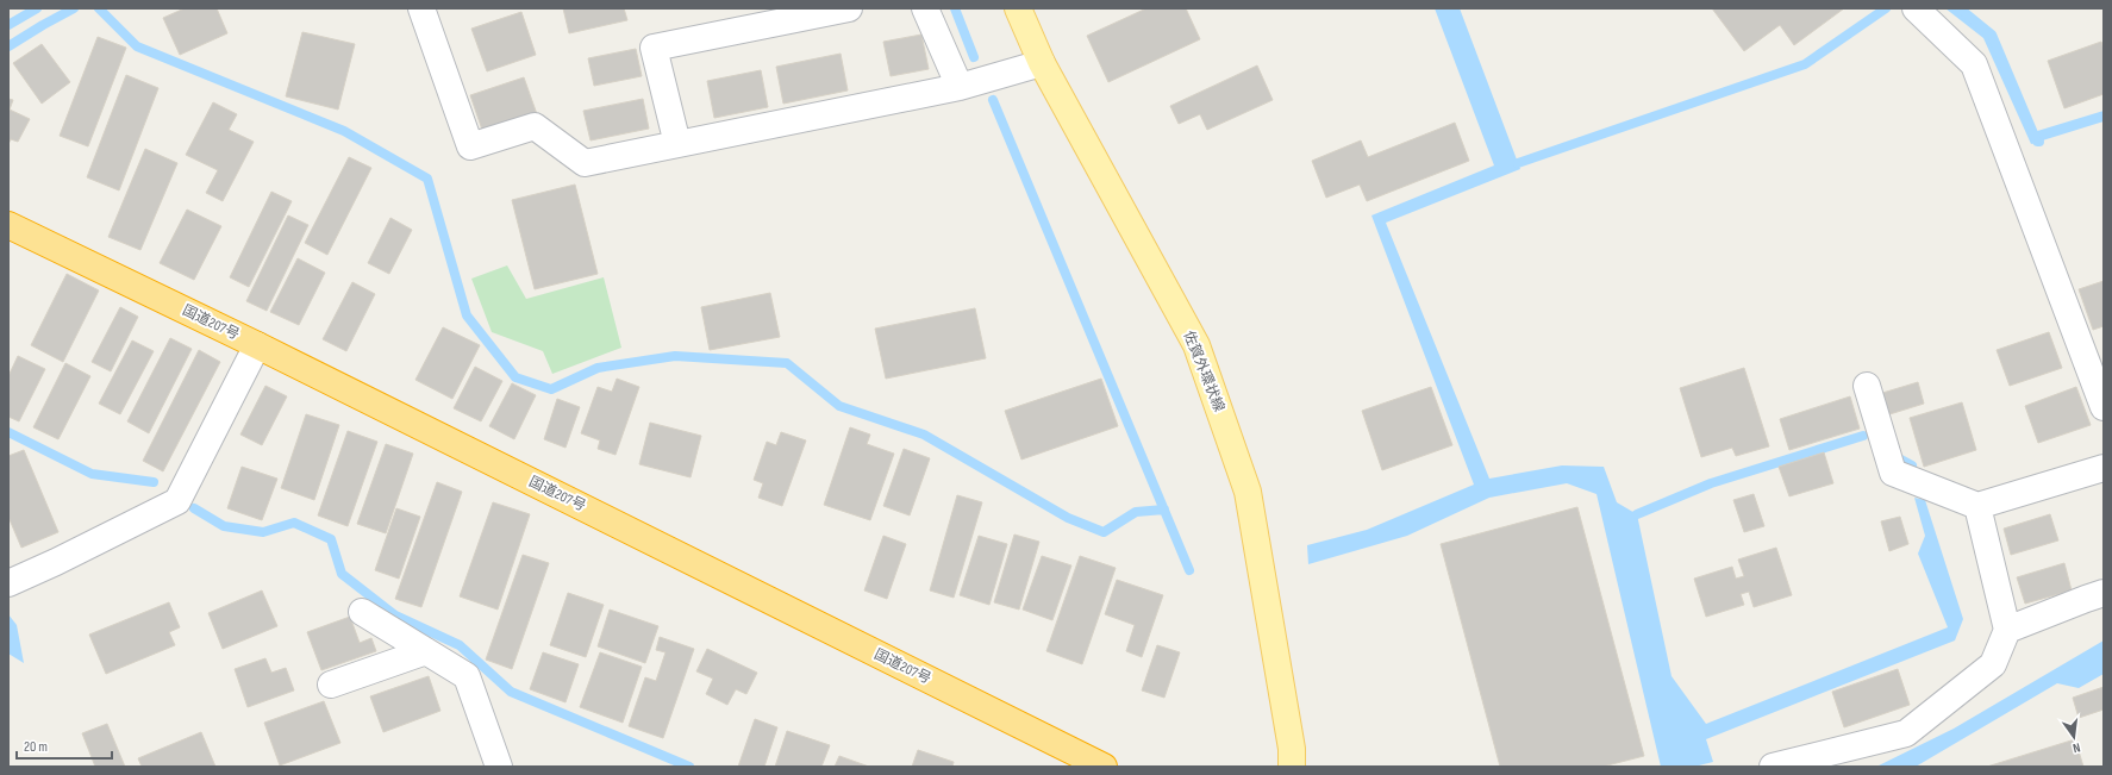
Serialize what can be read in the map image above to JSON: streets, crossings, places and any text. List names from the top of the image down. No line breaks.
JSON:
{"streets":{"highway":["国道207号"],"main road":["佐賀外環状線"]},"scale_bar":"20 m","north":"bottom"}
